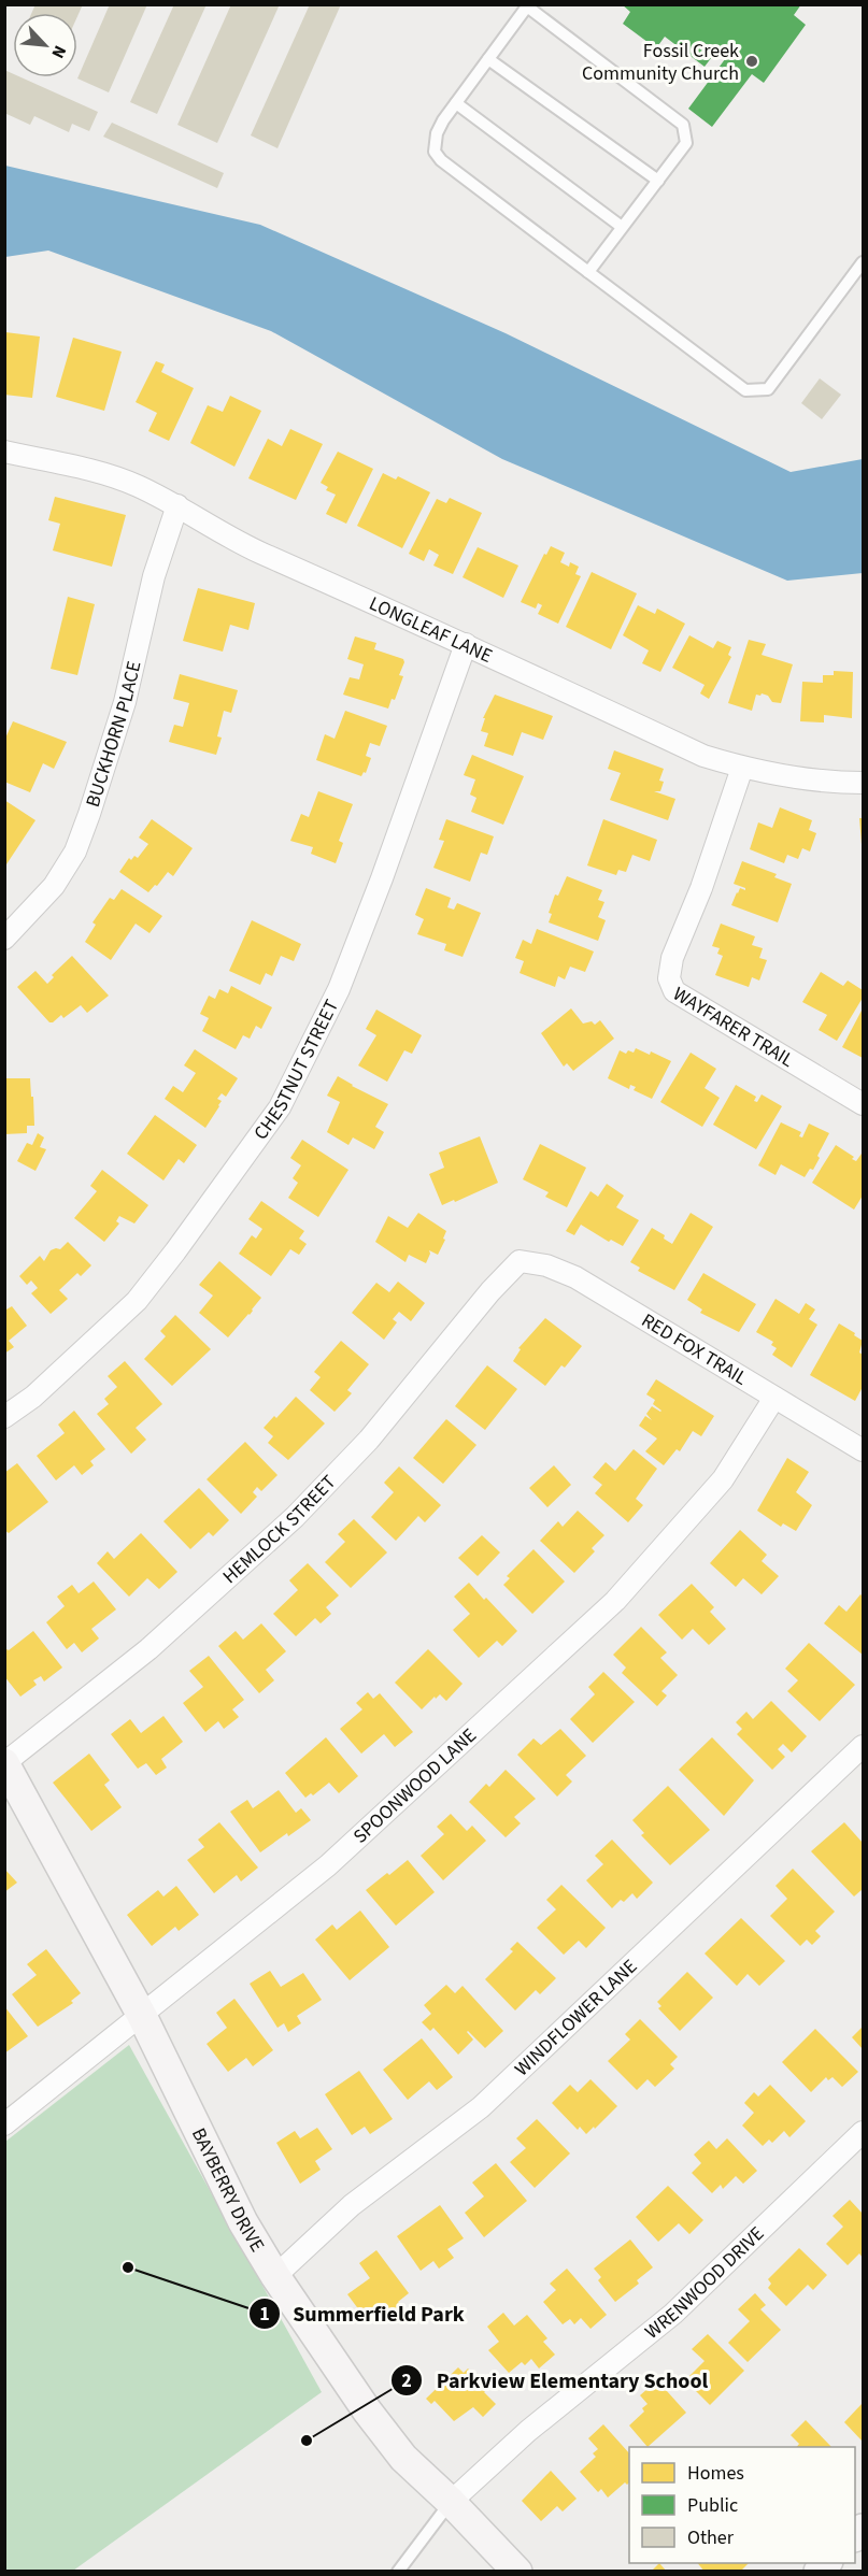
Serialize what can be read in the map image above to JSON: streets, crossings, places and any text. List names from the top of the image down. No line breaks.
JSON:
{"streets":{"street":["LONGLEAF LANE","BUCKHORN PLACE","WAYFARER TRAIL","CHESTNUT STREET","RED FOX TRAIL","HEMLOCK STREET","SPOONWOOD LANE","WINDFLOWER LANE","BAYBERRY DRIVE","WRENWOOD DRIVE"]},"crossings":[["LONGLEAF LANE","BUCKHORN PLACE"],["LONGLEAF LANE","WAYFARER TRAIL"],["LONGLEAF LANE","CHESTNUT STREET"],["RED FOX TRAIL","HEMLOCK STREET"],["RED FOX TRAIL","SPOONWOOD LANE"],["HEMLOCK STREET","BAYBERRY DRIVE"],["SPOONWOOD LANE","BAYBERRY DRIVE"],["WINDFLOWER LANE","BAYBERRY DRIVE"],["BAYBERRY DRIVE","WRENWOOD DRIVE"]],"places":["Fossil Creek Community Church","Summerfield Park","Parkview Elementary School"],"legend":["Homes","Public","Other"],"north":"bottom right"}
